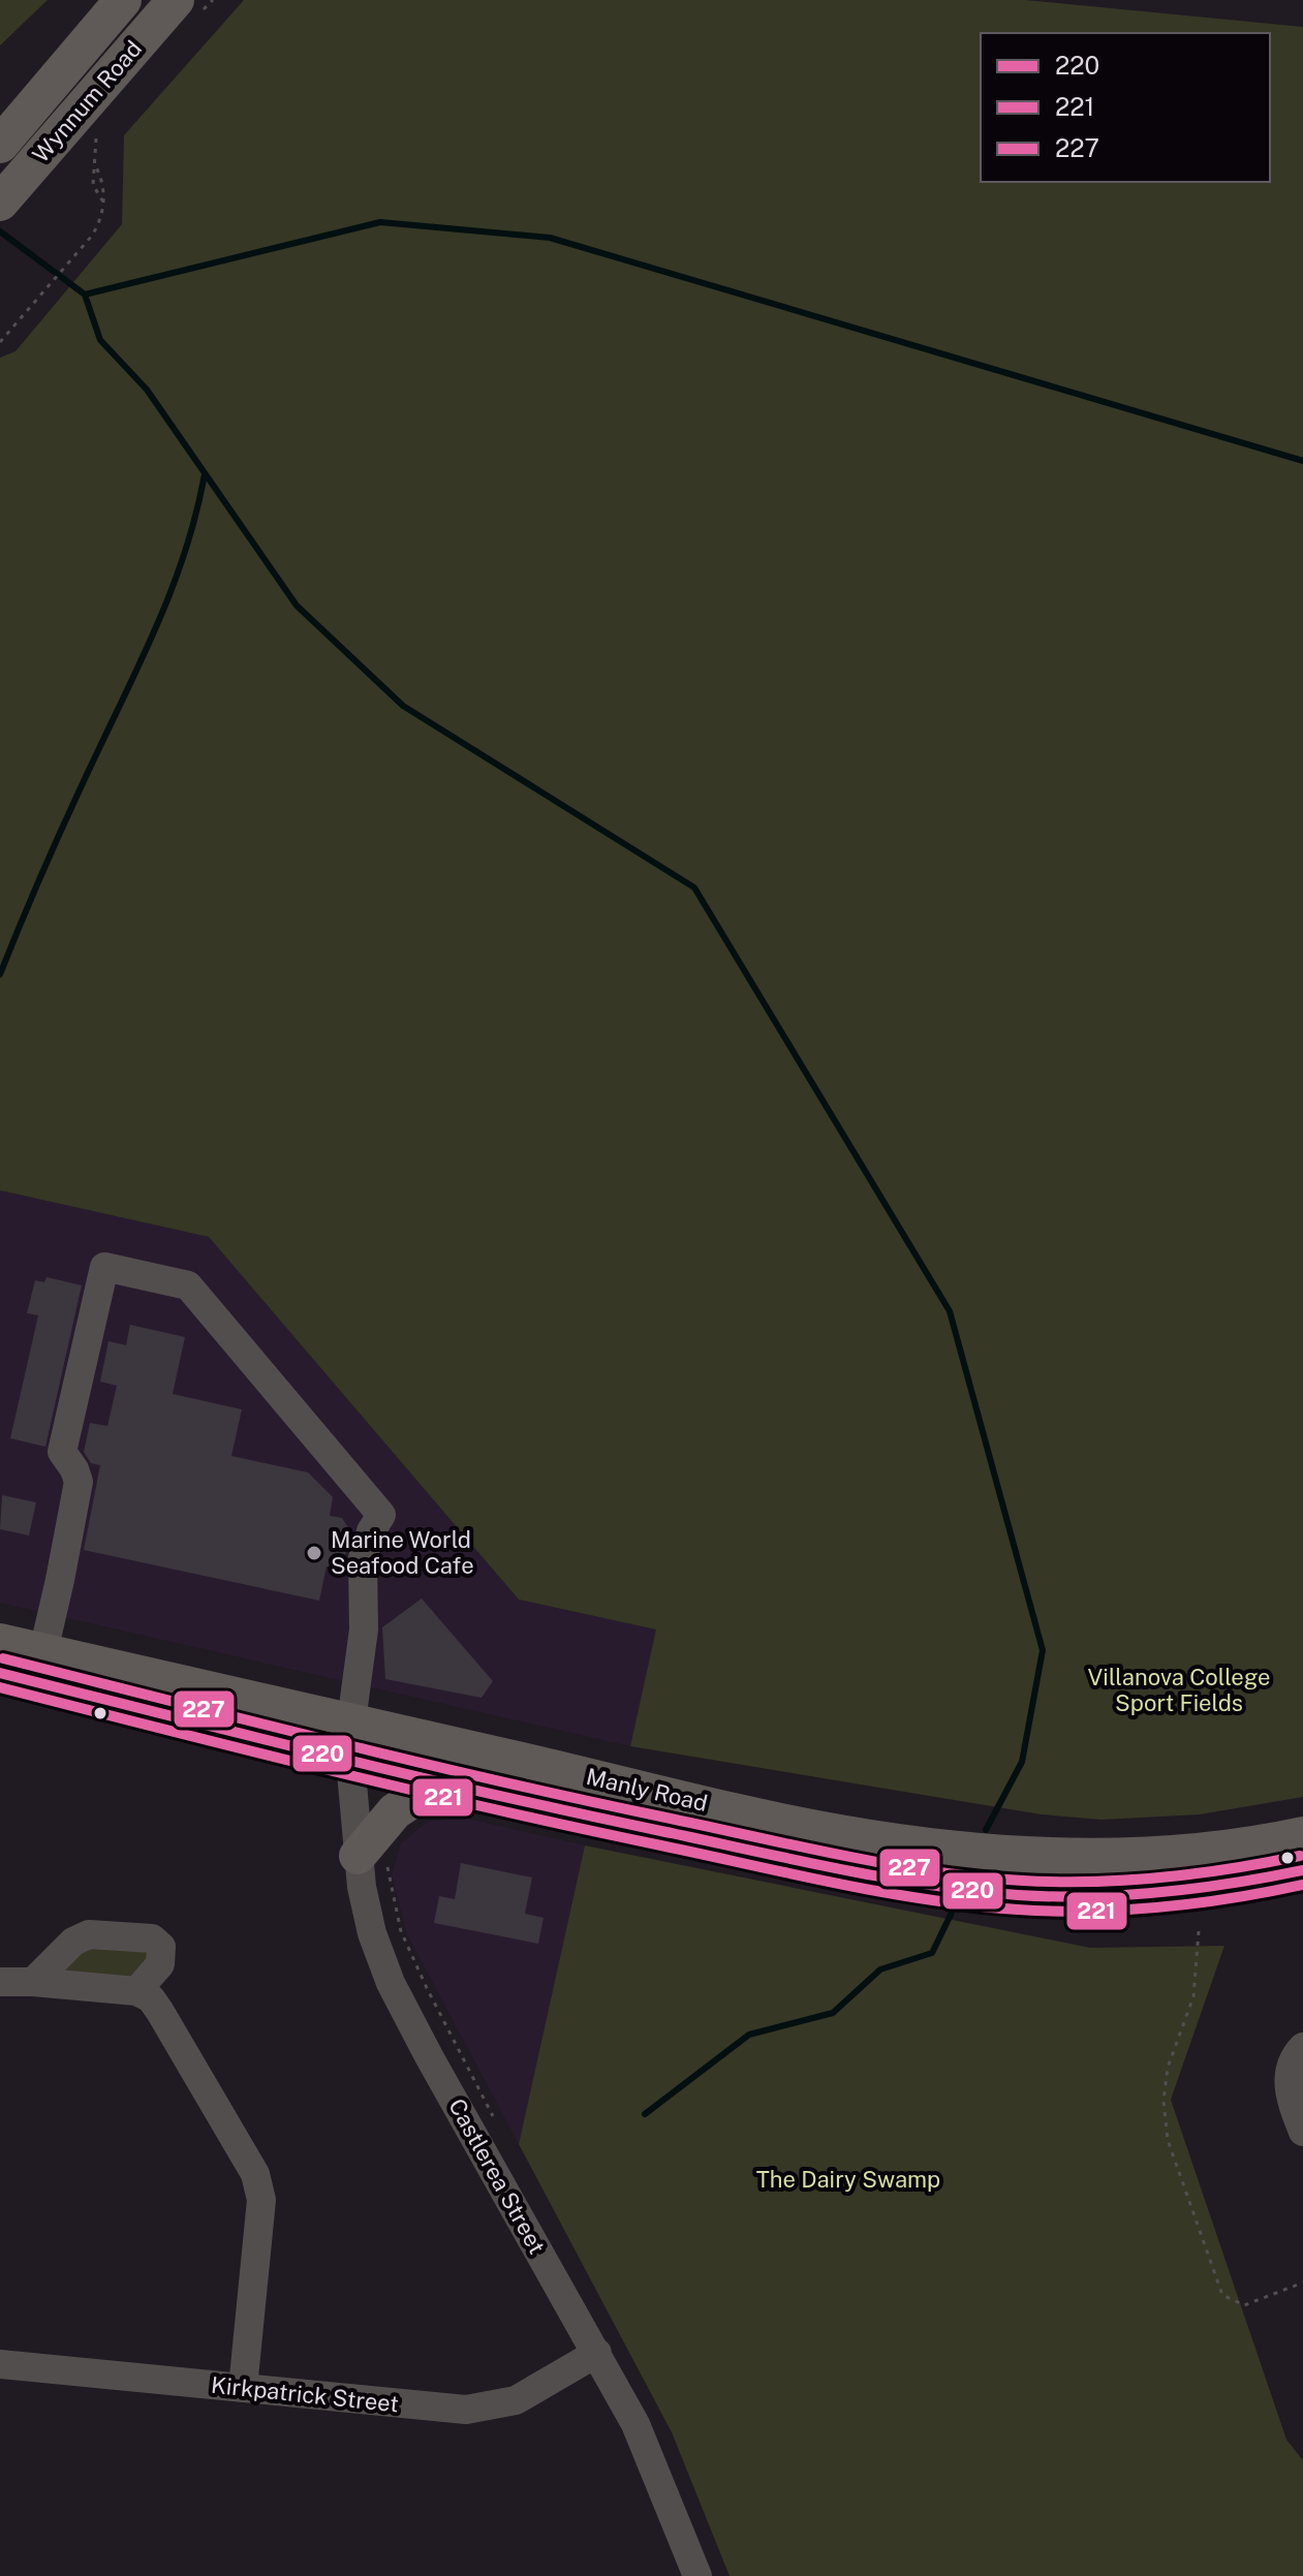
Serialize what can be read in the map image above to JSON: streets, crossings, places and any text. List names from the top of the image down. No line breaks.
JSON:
{"streets":{"main road":["Wynnum Road","Manly Road"],"street":["Castlerea Street","Kirkpatrick Street"]},"crossings":[["Manly Road","Castlerea Street"],["Castlerea Street","Kirkpatrick Street"]],"parks":["Villanova College Sport Fields","The Dairy Swamp"],"places":["Marine World Seafood Cafe"],"lines":["transit line 227","transit line 220","transit line 221"],"legend":["220","221","227"]}
